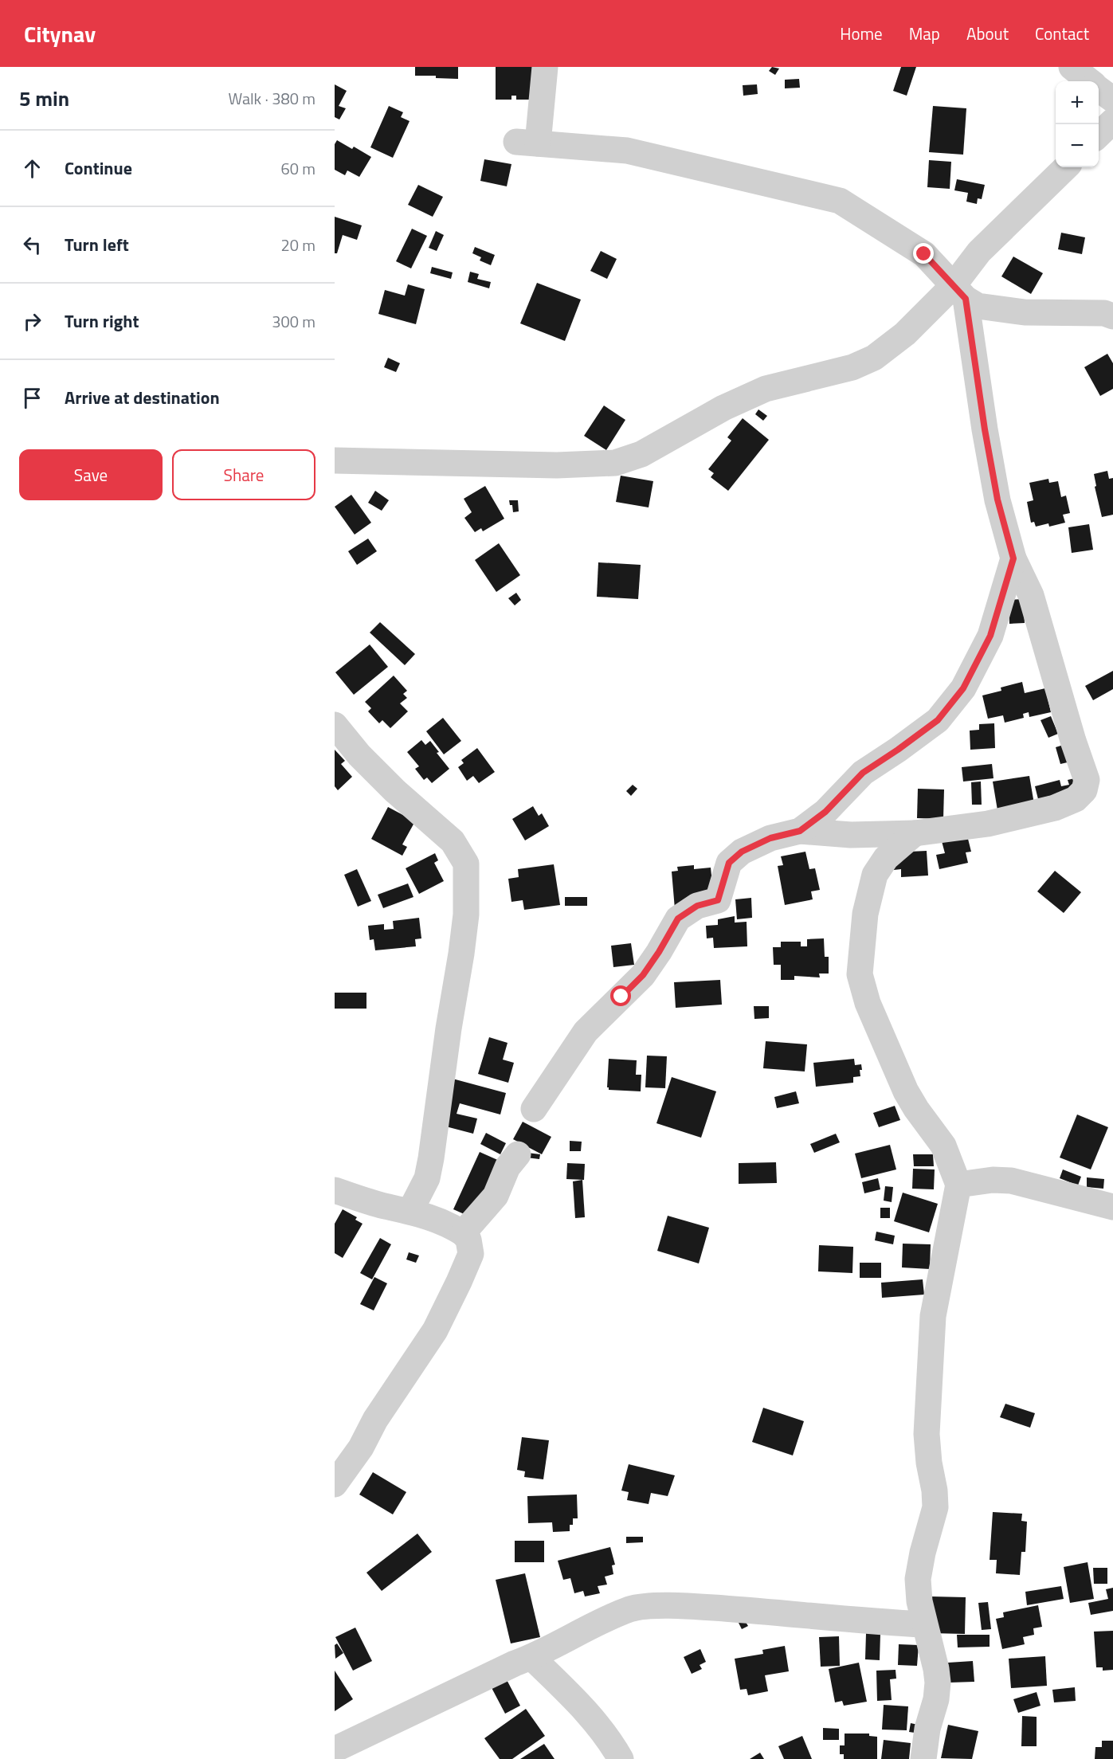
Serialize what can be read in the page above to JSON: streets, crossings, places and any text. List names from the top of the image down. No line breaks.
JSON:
{"page":{"header":"Citynav","nav":["Home","Map","About","Contact"],"heading":["5 min","Walk · 380 m"],"map_buttons":["+","−"],"list":[["Continue","60 m"],["Turn left","20 m"],["Turn right","300 m"],"Arrive at destination"],"buttons":["Save","Share"]}}
